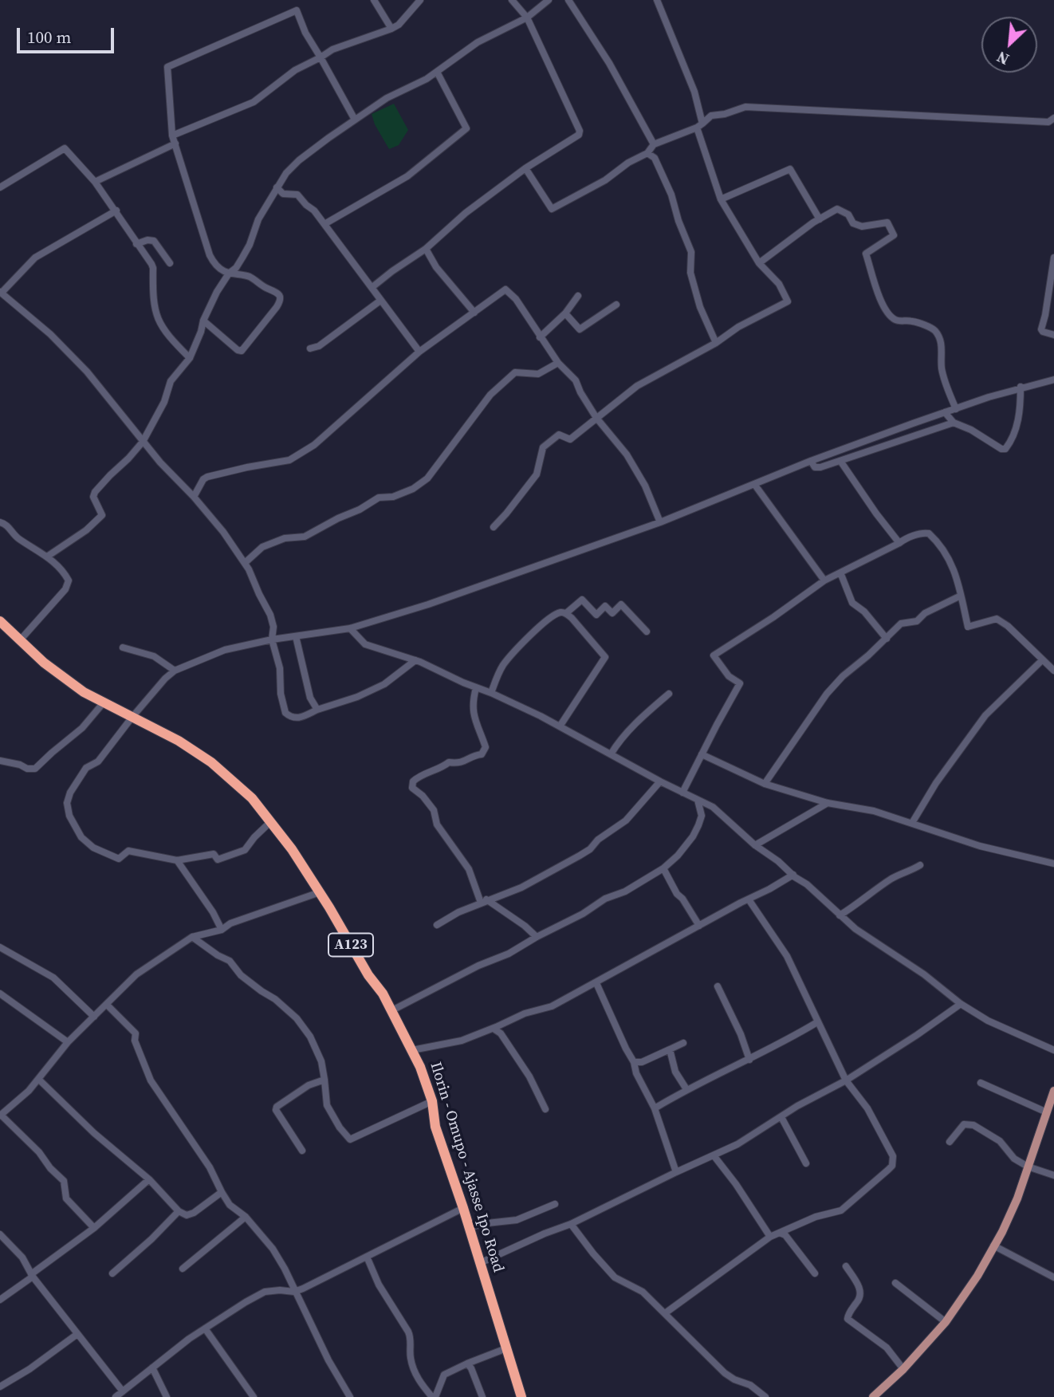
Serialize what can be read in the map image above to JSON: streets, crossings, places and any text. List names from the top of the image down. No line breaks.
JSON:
{"streets":{"highway":["A123","Ilorin - Omupo - Ajasse Ipo Road"]},"scale_bar":"100 m","north":"bottom left"}
